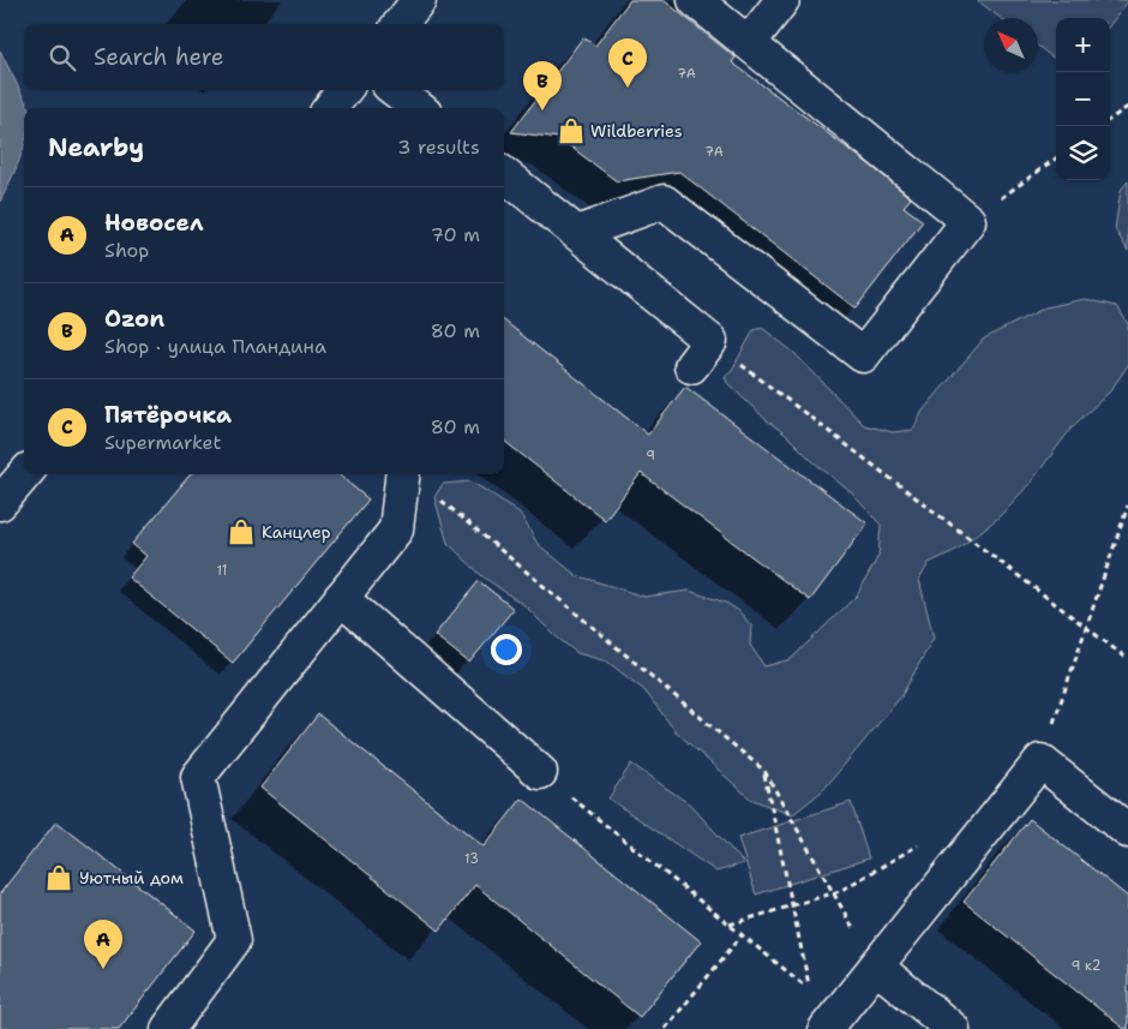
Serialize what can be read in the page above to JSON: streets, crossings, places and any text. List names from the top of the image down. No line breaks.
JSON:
{"places":{"shop":["Wildberries","Канцлер","Уютный дом"]},"house_numbers":["7А","7А","9","11","13","9 к2"],"north":"top left","page":{"map_buttons":["+","−"],"search":"Search here","pins":["C","B","A"],"heading":["Nearby","3 results"],"list":[{"mark":"A","name":"Новосел","note":"Shop","value":"70 m"},{"mark":"B","name":"Ozon","note":"Shop · улица Пландина","value":"80 m"},{"mark":"C","name":"Пятёрочка","note":"Supermarket","value":"80 m"}]}}
